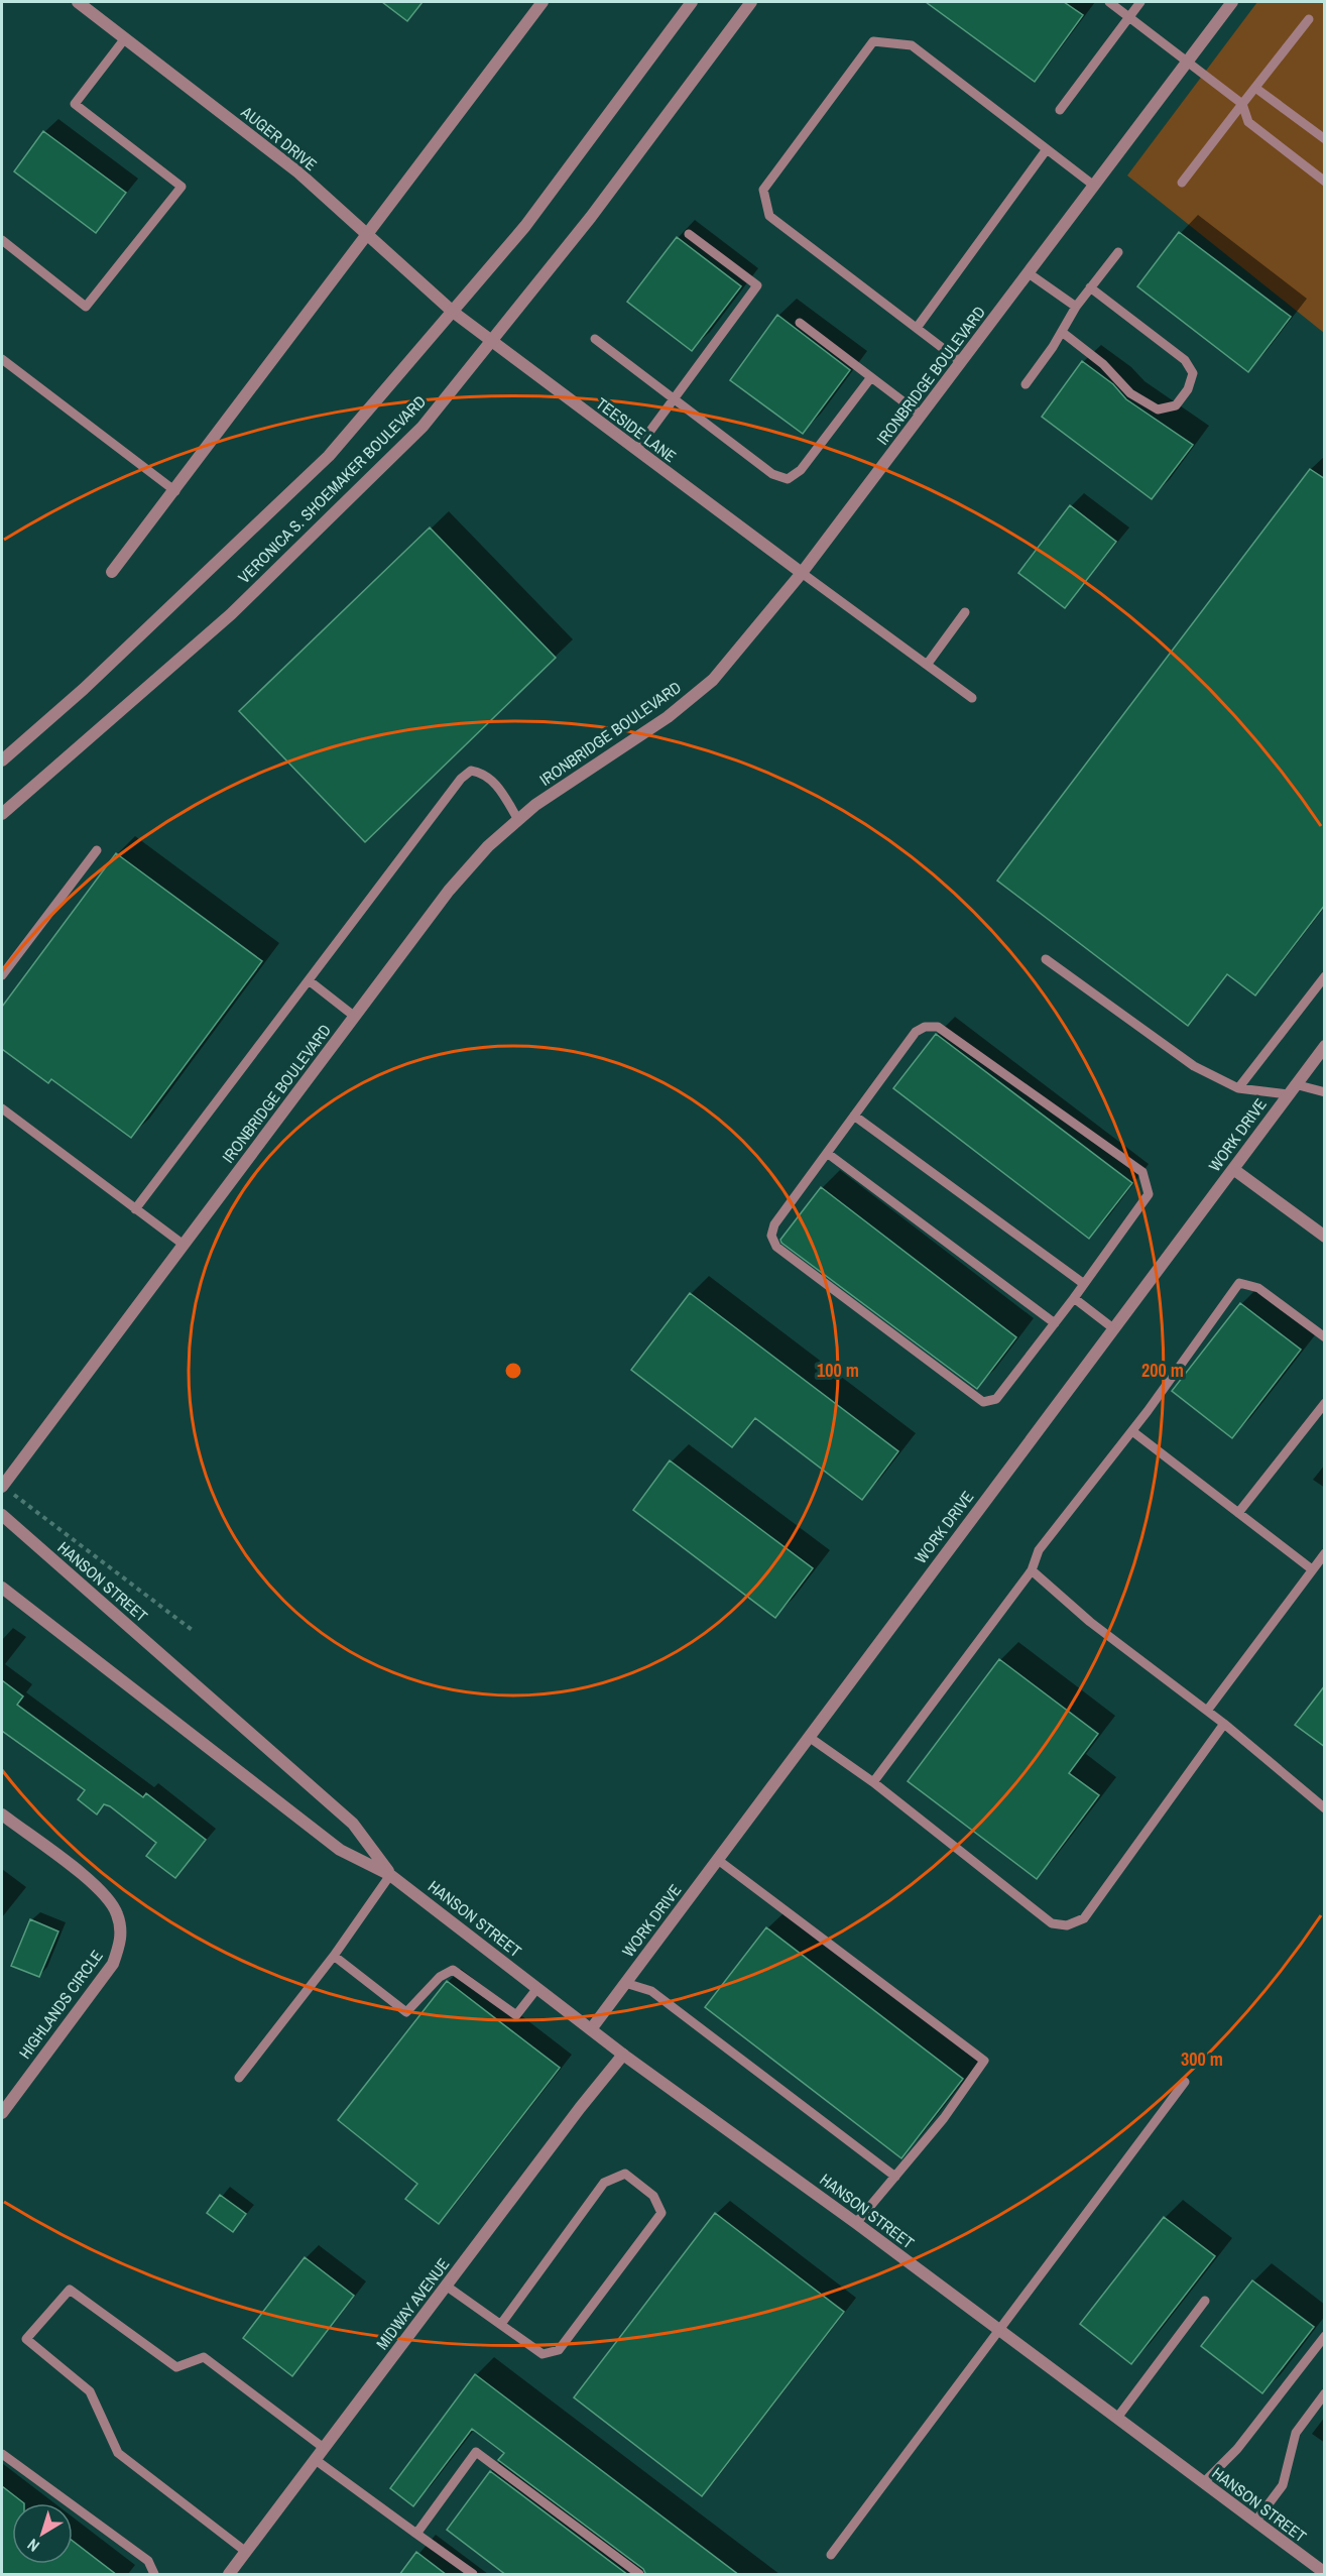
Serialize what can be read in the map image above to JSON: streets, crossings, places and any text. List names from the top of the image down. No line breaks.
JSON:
{"streets":{"street":["AUGER DRIVE","IRONBRIDGE BOULEVARD","TEESIDE LANE","VERONICA S. SHOEMAKER BOULEVARD","WORK DRIVE","HANSON STREET","HIGHLANDS CIRCLE","MIDWAY AVENUE"]},"crossings":[["AUGER DRIVE","TEESIDE LANE"],["AUGER DRIVE","VERONICA S. SHOEMAKER BOULEVARD"],["IRONBRIDGE BOULEVARD","TEESIDE LANE"],["TEESIDE LANE","VERONICA S. SHOEMAKER BOULEVARD"],["WORK DRIVE","HANSON STREET"],["HANSON STREET","MIDWAY AVENUE"]],"north":"bottom left","rings":["100 m","200 m","300 m"]}
